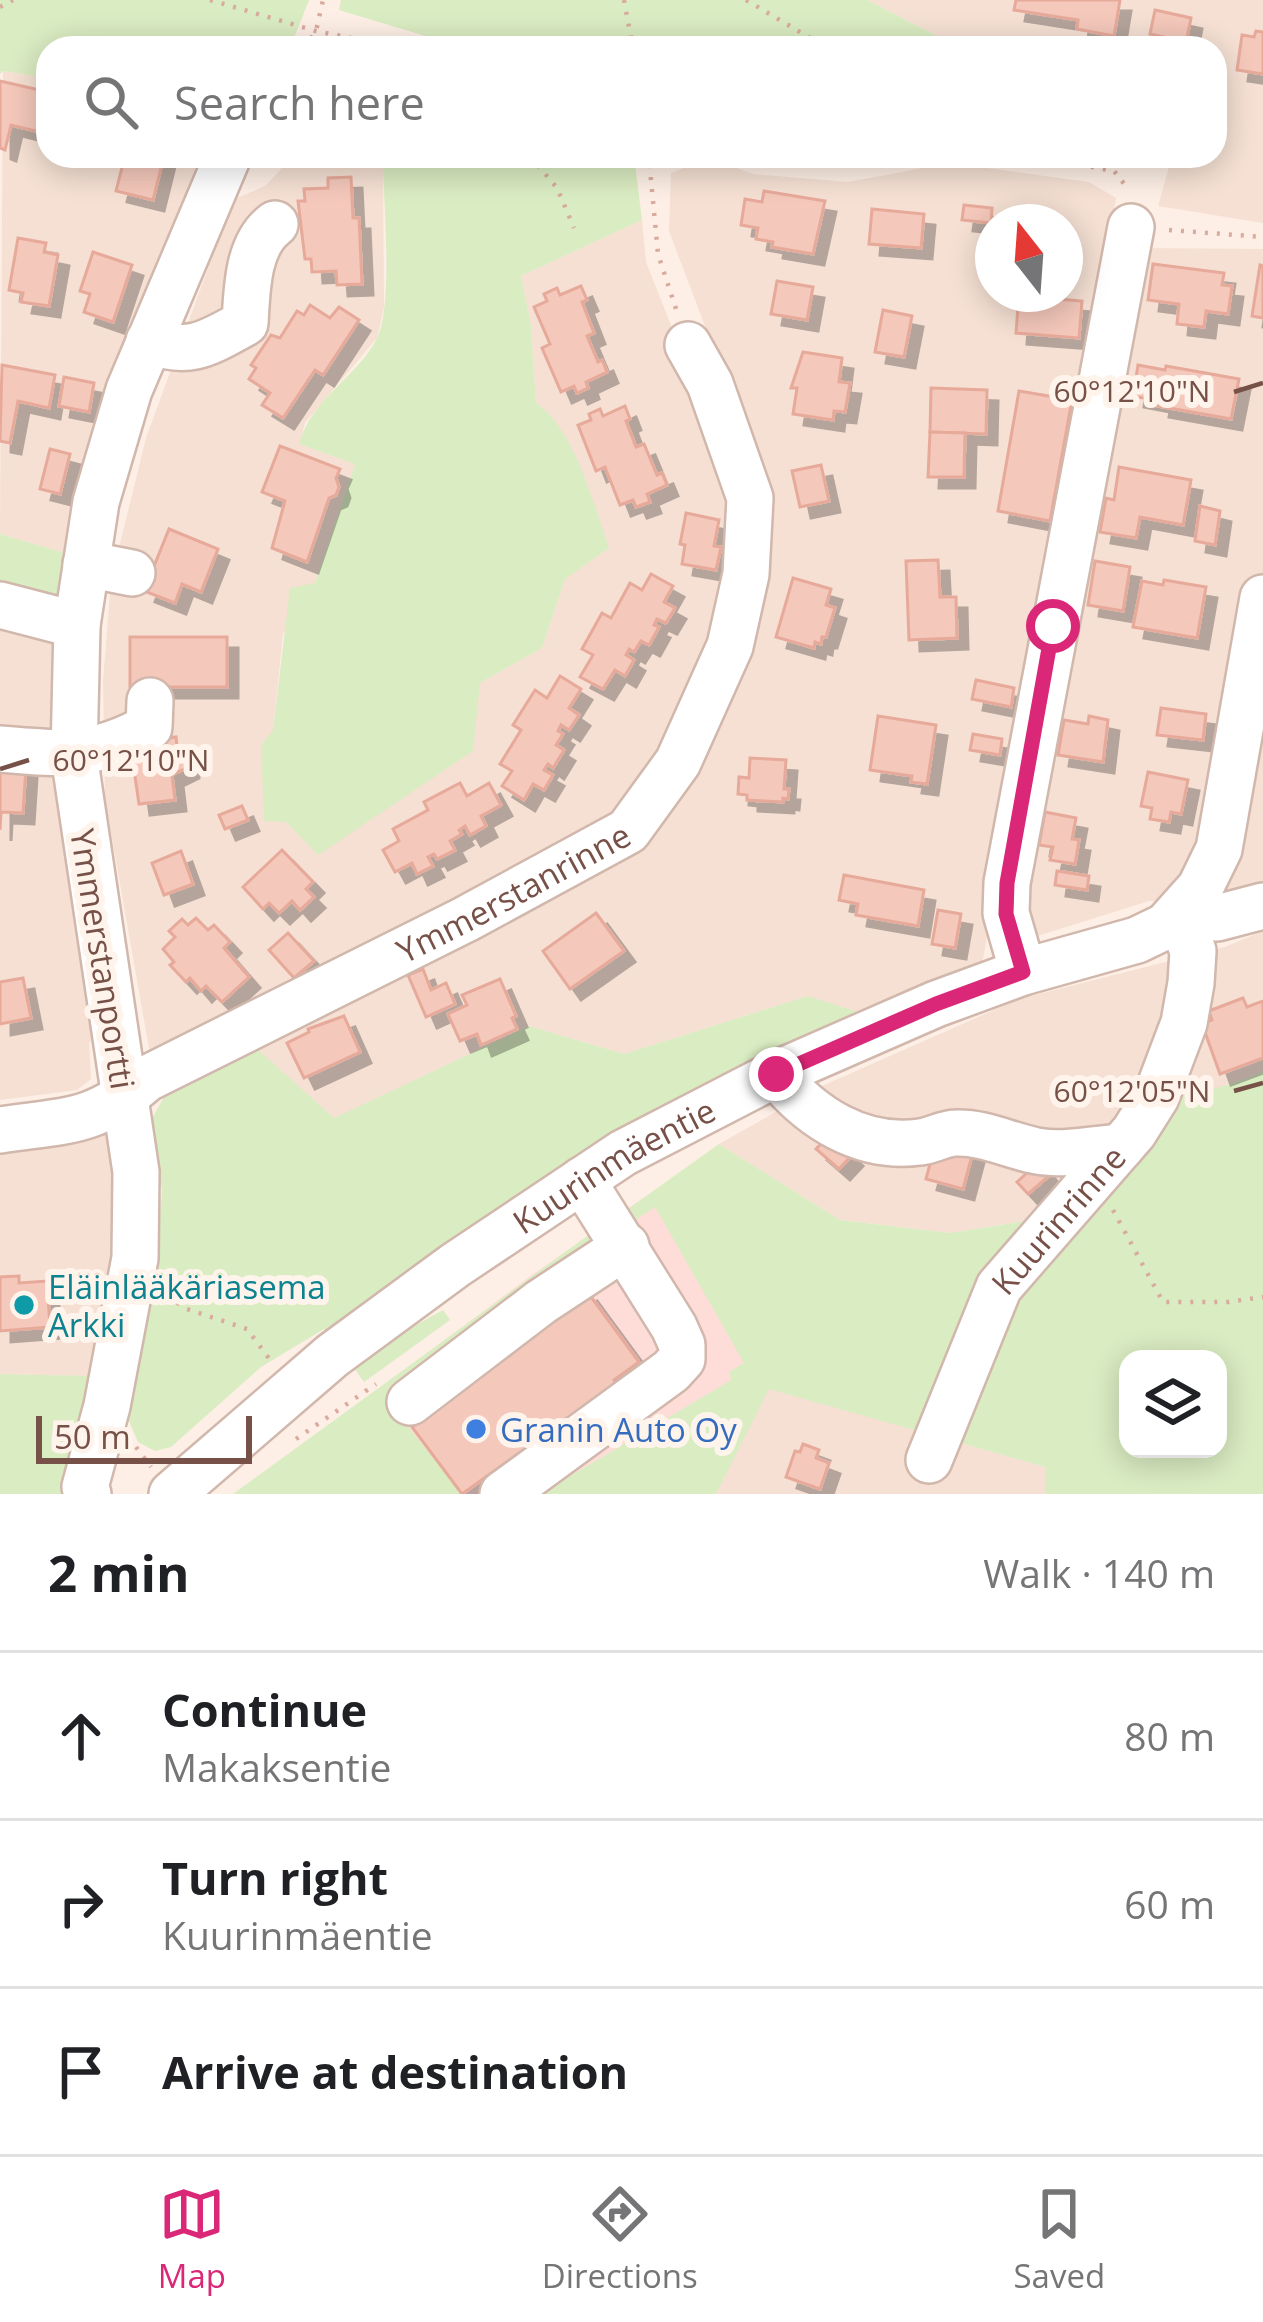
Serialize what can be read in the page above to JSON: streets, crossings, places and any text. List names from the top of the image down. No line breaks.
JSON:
{"streets":{"street":["Ymmerstanrinne","Ymmerstanportti","Kuurinmäentie","Kuurinrinne"]},"crossings":[["Ymmerstanrinne","Ymmerstanportti"],["Kuurinmäentie","Kuurinrinne"]],"places":["Eläinlääkäriasema Arkki","Granin Auto Oy"],"scale_bar":"50 m","north":"top","page":{"search":"Search here","scale":"50 m","heading":["2 min","Walk · 140 m"],"list":[["Continue","Makaksentie","80 m"],["Turn right","Kuurinmäentie","60 m"],"Arrive at destination"],"nav":["Map","Directions","Saved"]},"coordinates":["60°12'10\"N","60°12'05\"N"]}
